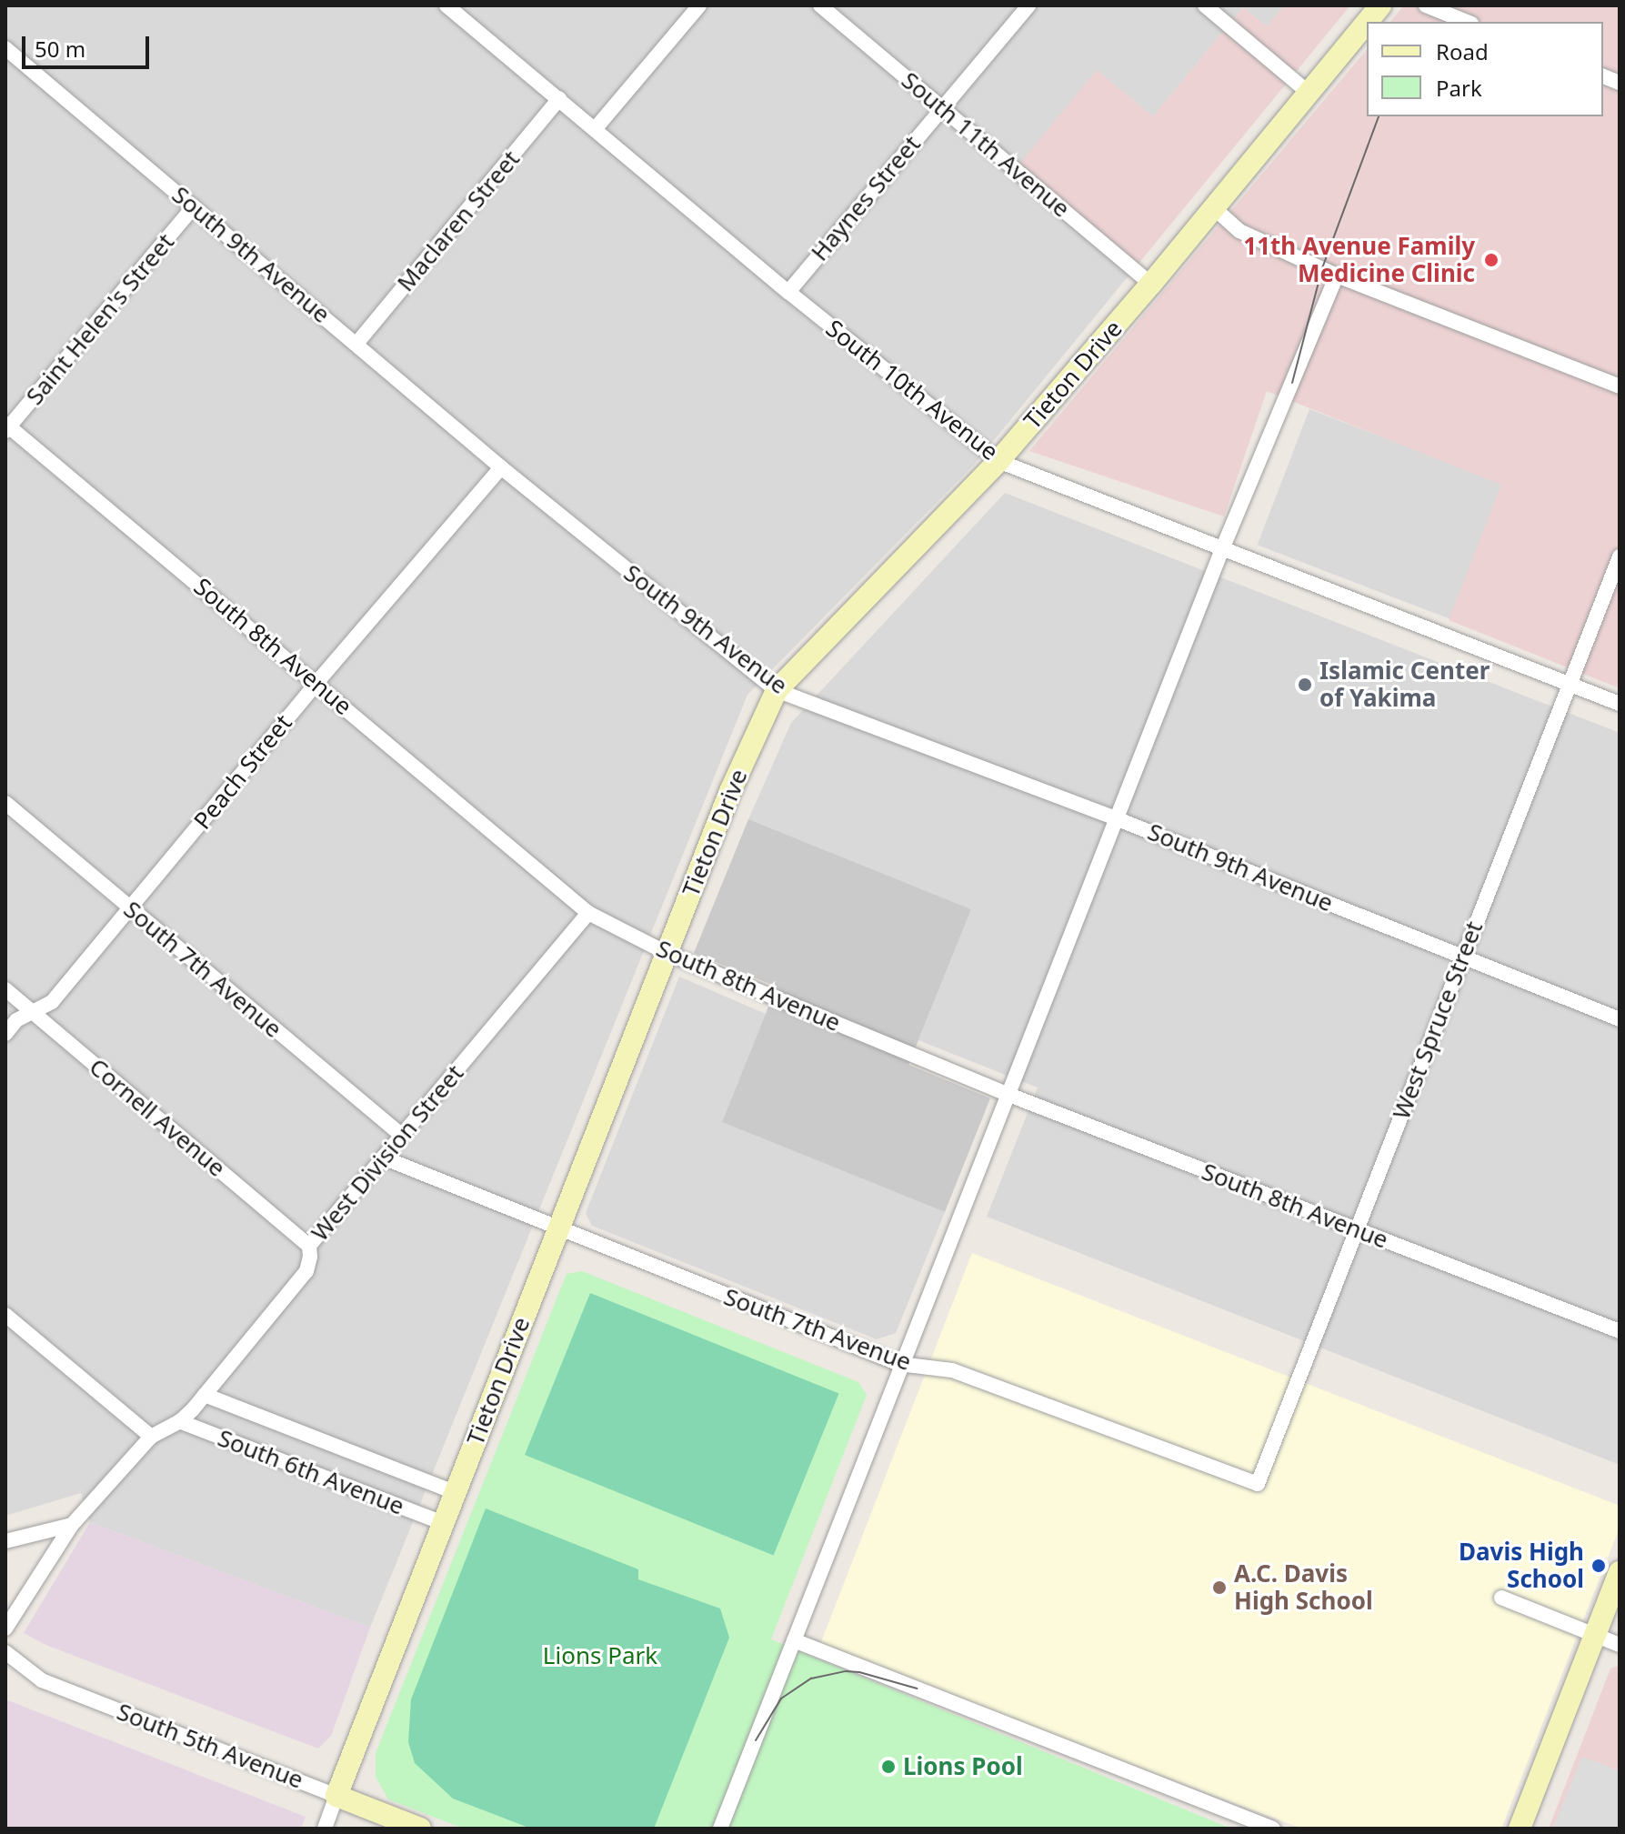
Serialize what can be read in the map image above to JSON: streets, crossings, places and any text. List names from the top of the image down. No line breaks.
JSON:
{"streets":{"main road":["Tieton Drive","South 5th Avenue"],"street":["South 11th Avenue","Haynes Street","Maclaren Street","South 9th Avenue","Saint Helen's Street","South 10th Avenue","South 8th Avenue","Peach Street","South 7th Avenue","West Spruce Street","Cornell Avenue","West Division Street","South 6th Avenue"]},"crossings":[["South 11th Avenue","Haynes Street"],["South 11th Avenue","Tieton Drive"],["Haynes Street","South 10th Avenue"],["Maclaren Street","South 9th Avenue"],["Maclaren Street","South 10th Avenue"],["South 9th Avenue","Saint Helen's Street"],["South 9th Avenue","Tieton Drive"],["South 9th Avenue","Peach Street"],["South 9th Avenue","West Spruce Street"],["Saint Helen's Street","South 8th Avenue"],["Tieton Drive","South 10th Avenue"],["Tieton Drive","South 8th Avenue"],["Tieton Drive","South 7th Avenue"],["Tieton Drive","South 6th Avenue"],["Tieton Drive","South 5th Avenue"],["South 10th Avenue","West Spruce Street"],["South 8th Avenue","Peach Street"],["South 8th Avenue","West Spruce Street"],["South 8th Avenue","West Division Street"],["Peach Street","South 7th Avenue"],["Peach Street","Cornell Avenue"],["South 7th Avenue","West Spruce Street"],["South 7th Avenue","West Division Street"],["Cornell Avenue","West Division Street"],["West Division Street","South 6th Avenue"]],"parks":["Lions Park"],"places":["11th Avenue Family Medicine Clinic","Islamic Center of Yakima","Davis High School","A.C. Davis High School","Lions Pool"],"legend":["Road","Park"],"scale_bar":"50 m"}
